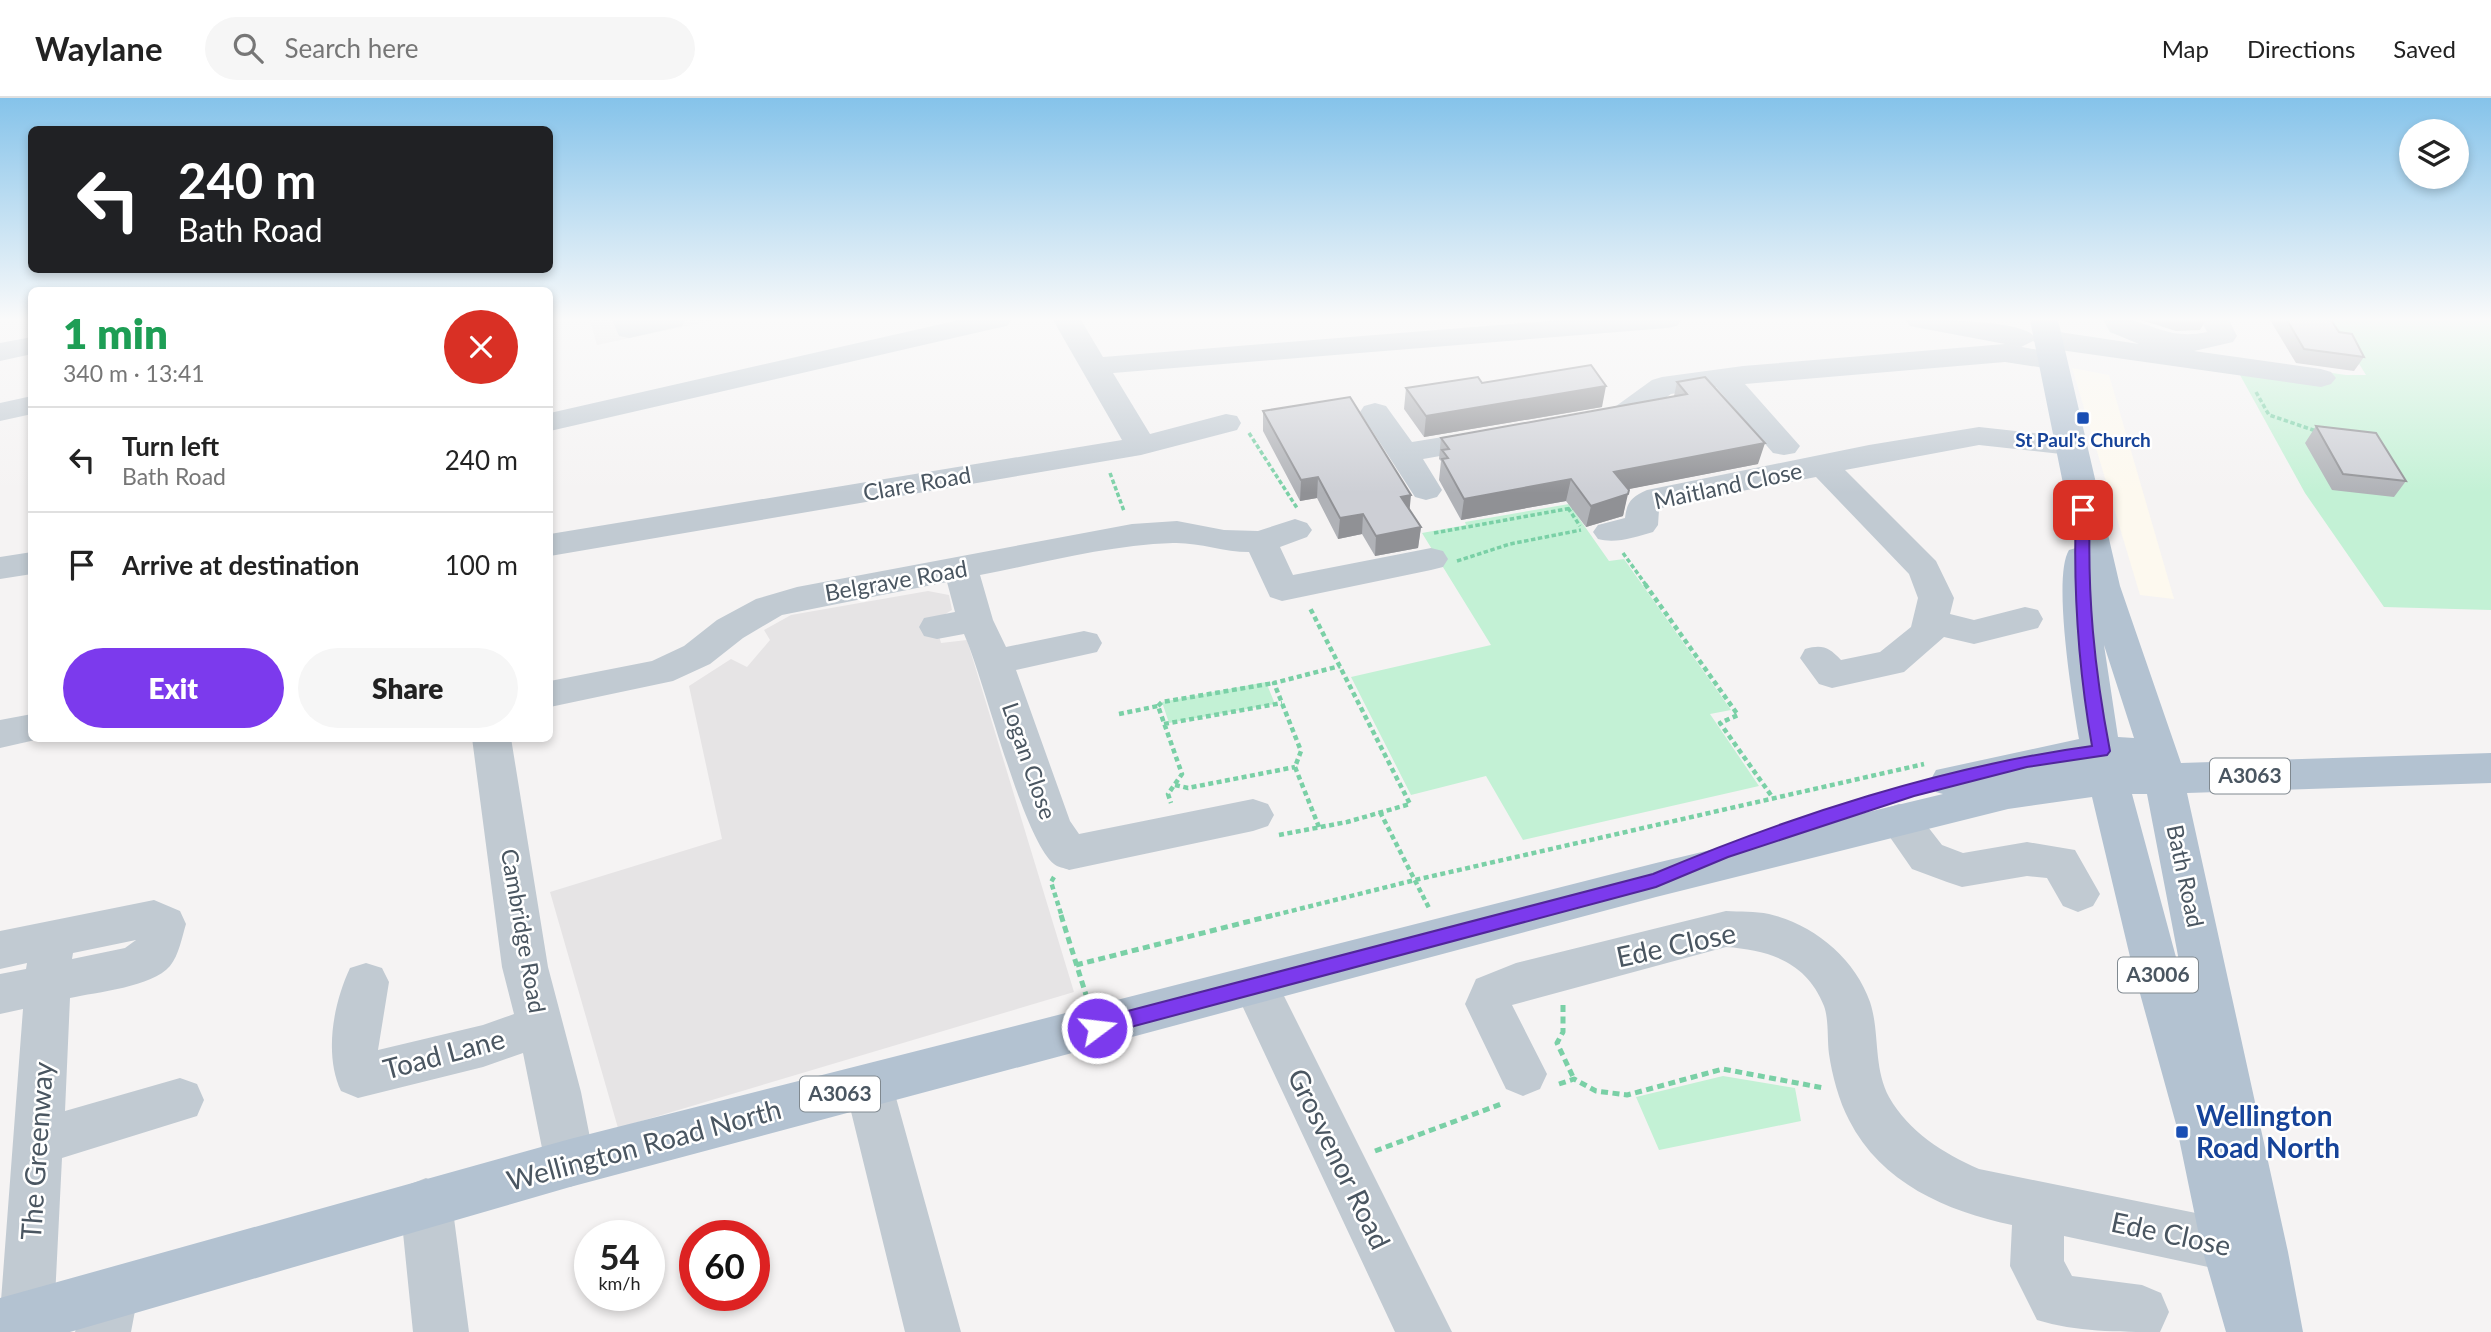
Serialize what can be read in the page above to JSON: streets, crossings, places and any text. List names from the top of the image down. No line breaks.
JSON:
{"streets":{"main road":["A3063","Bath Road","A3006","Wellington Road North"],"street":["Clare Road","Maitland Close","Belgrave Road","Logan Close","Cambridge Road","Ede Close","Toad Lane","The Greenway","Grosvenor Road"]},"crossings":[["Maitland Close","Bath Road"],["Belgrave Road","Logan Close"],["A3063","Bath Road"],["A3063","Wellington Road North"],["Bath Road","Ede Close"],["Bath Road","Wellington Road North"],["Cambridge Road","Toad Lane"],["Cambridge Road","Wellington Road North"],["Wellington Road North","The Greenway"],["Wellington Road North","Grosvenor Road"]],"places":{"transit":["St Paul's Church","Wellington Road North"]},"page":{"header":"Waylane","search":"Search here","nav":["Map","Directions","Saved"],"turn":["240 m","Bath Road"],"heading":["1 min","340 m · 13:41"],"list":[{"name":"Turn left","note":"Bath Road","value":"240 m"},{"name":"Arrive at destination","value":"100 m"}],"buttons":["Exit","Share"],"speed":"54 km/h","limit":"60"}}
